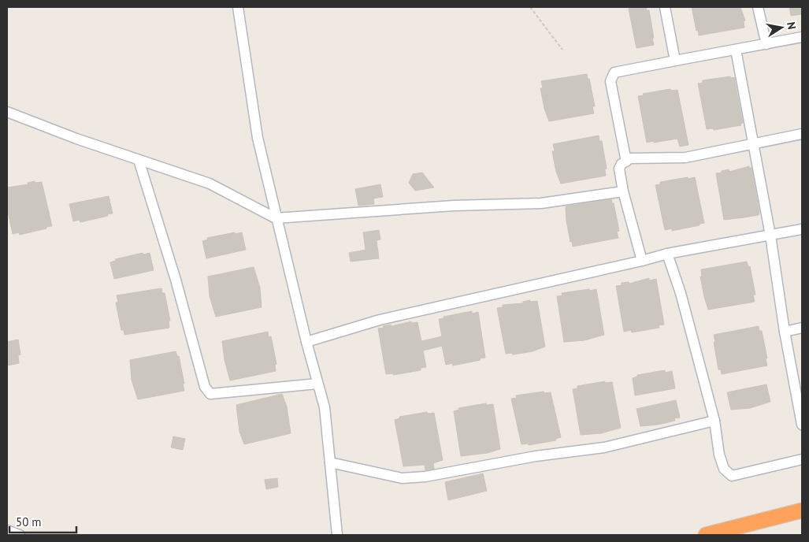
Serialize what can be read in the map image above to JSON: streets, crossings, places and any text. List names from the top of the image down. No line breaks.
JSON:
{"scale_bar":"50 m","north":"right"}
